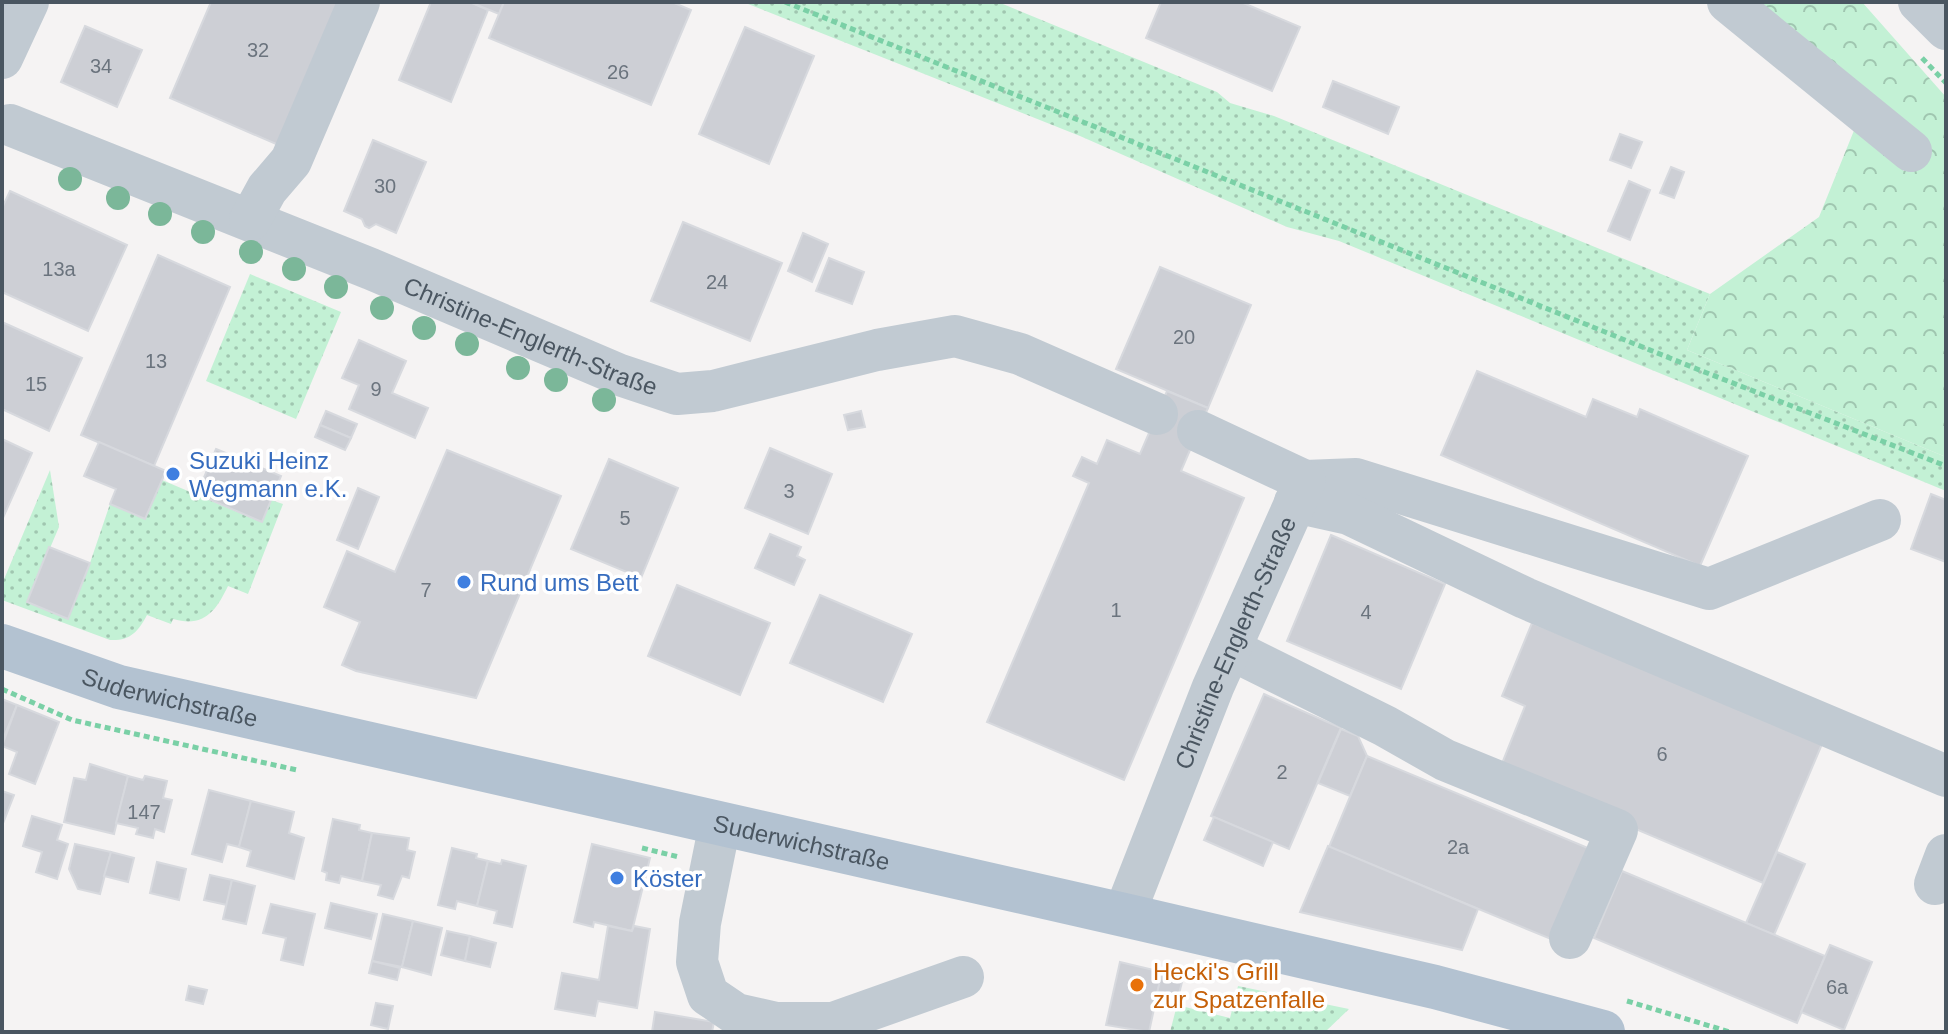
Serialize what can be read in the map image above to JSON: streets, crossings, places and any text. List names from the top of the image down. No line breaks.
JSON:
{"streets":{"main road":["Suderwichstraße"],"street":["Christine-Englerth-Straße"]},"crossings":[["Christine-Englerth-Straße","Suderwichstraße"]],"places":["Suzuki Heinz Wegmann e.K.","Rund ums Bett","Köster","Hecki's Grill zur Spatzenfalle"],"house_numbers":["32","34","26","30","13a","24","20","13","15","9","3","5","7","1","4","6","2","147","2a","6a"]}
